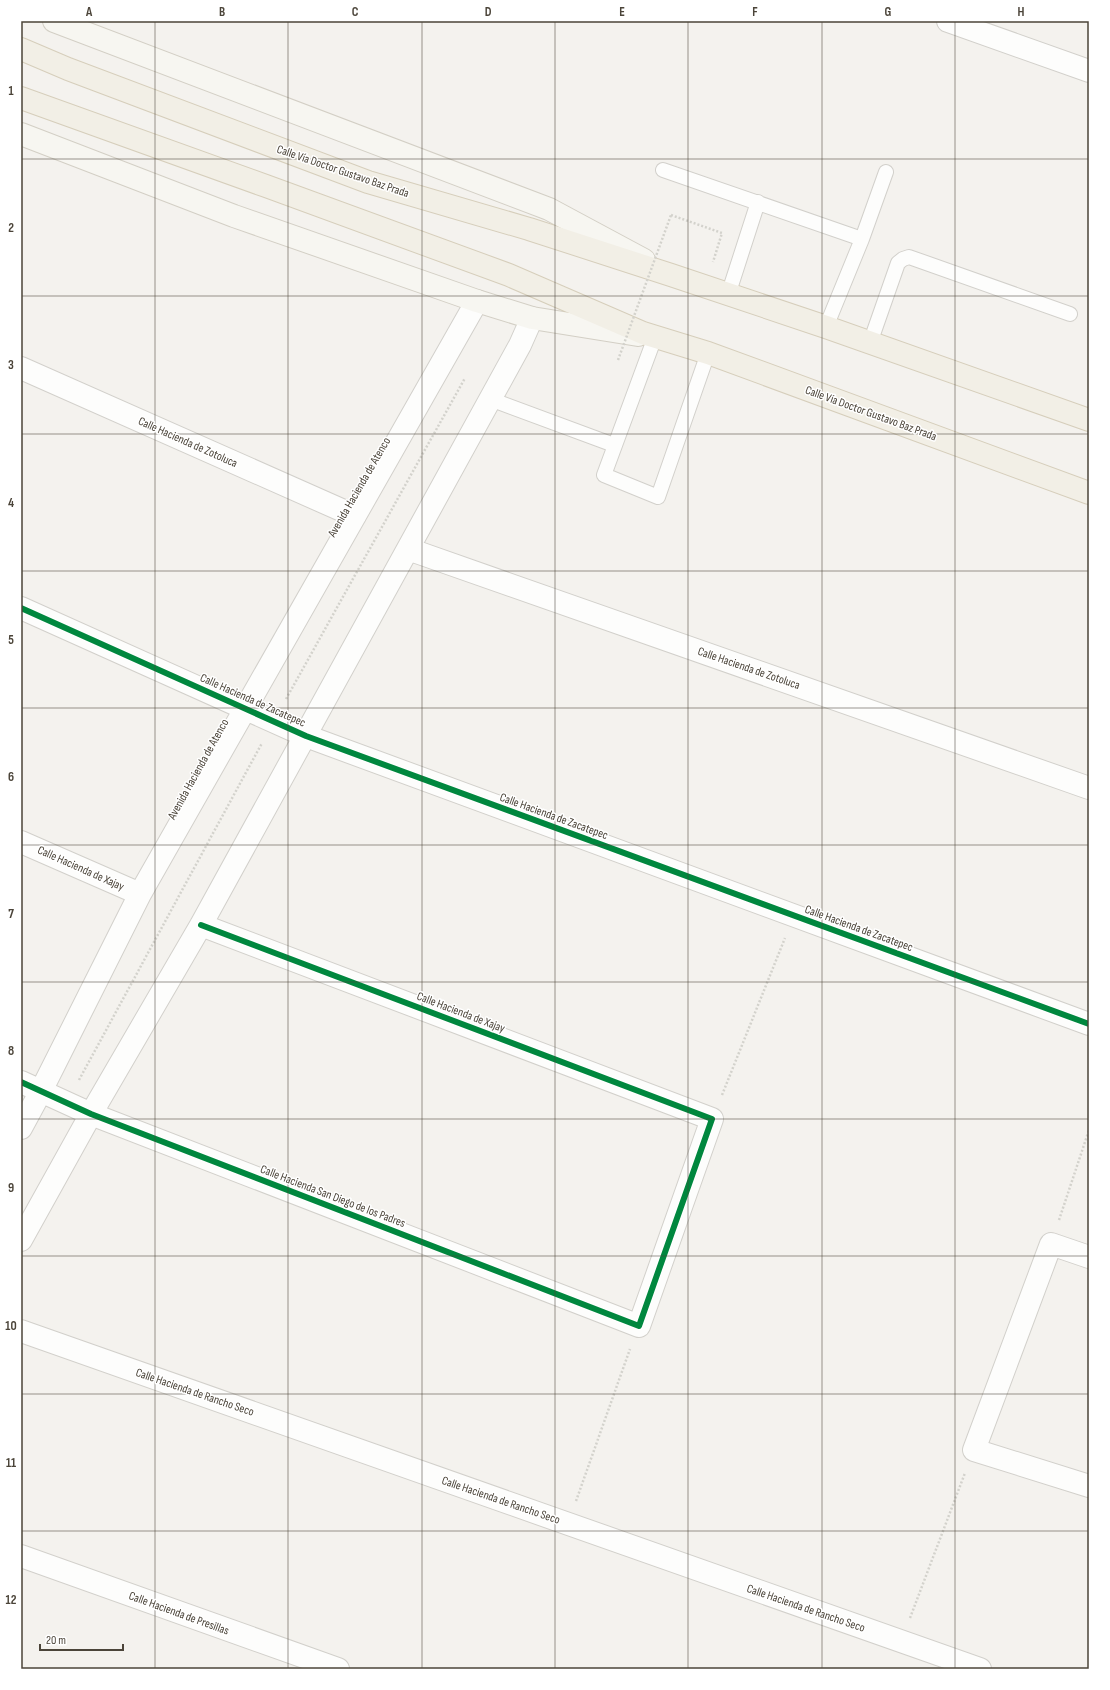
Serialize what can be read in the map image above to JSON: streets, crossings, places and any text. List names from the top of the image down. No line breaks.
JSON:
{"streets":{"main road":["Calle Vía Doctor Gustavo Baz Prada"],"street":["Calle Hacienda de Zotoluca","Avenida Hacienda de Atenco","Calle Hacienda de Zacatepec","Calle Hacienda de Xajay","Calle Hacienda San Diego de los Padres","Calle Hacienda de Rancho Seco","Calle Hacienda de Presillas"]},"crossings":[["Calle Vía Doctor Gustavo Baz Prada","Avenida Hacienda de Atenco"],["Calle Hacienda de Zotoluca","Avenida Hacienda de Atenco"],["Avenida Hacienda de Atenco","Calle Hacienda de Zacatepec"],["Avenida Hacienda de Atenco","Calle Hacienda de Xajay"],["Avenida Hacienda de Atenco","Calle Hacienda San Diego de los Padres"]],"scale_bar":"20 m","grid":{"columns":["A","B","C","D","E","F","G","H"],"rows":["1","2","3","4","5","6","7","8","9","10","11","12"]}}
